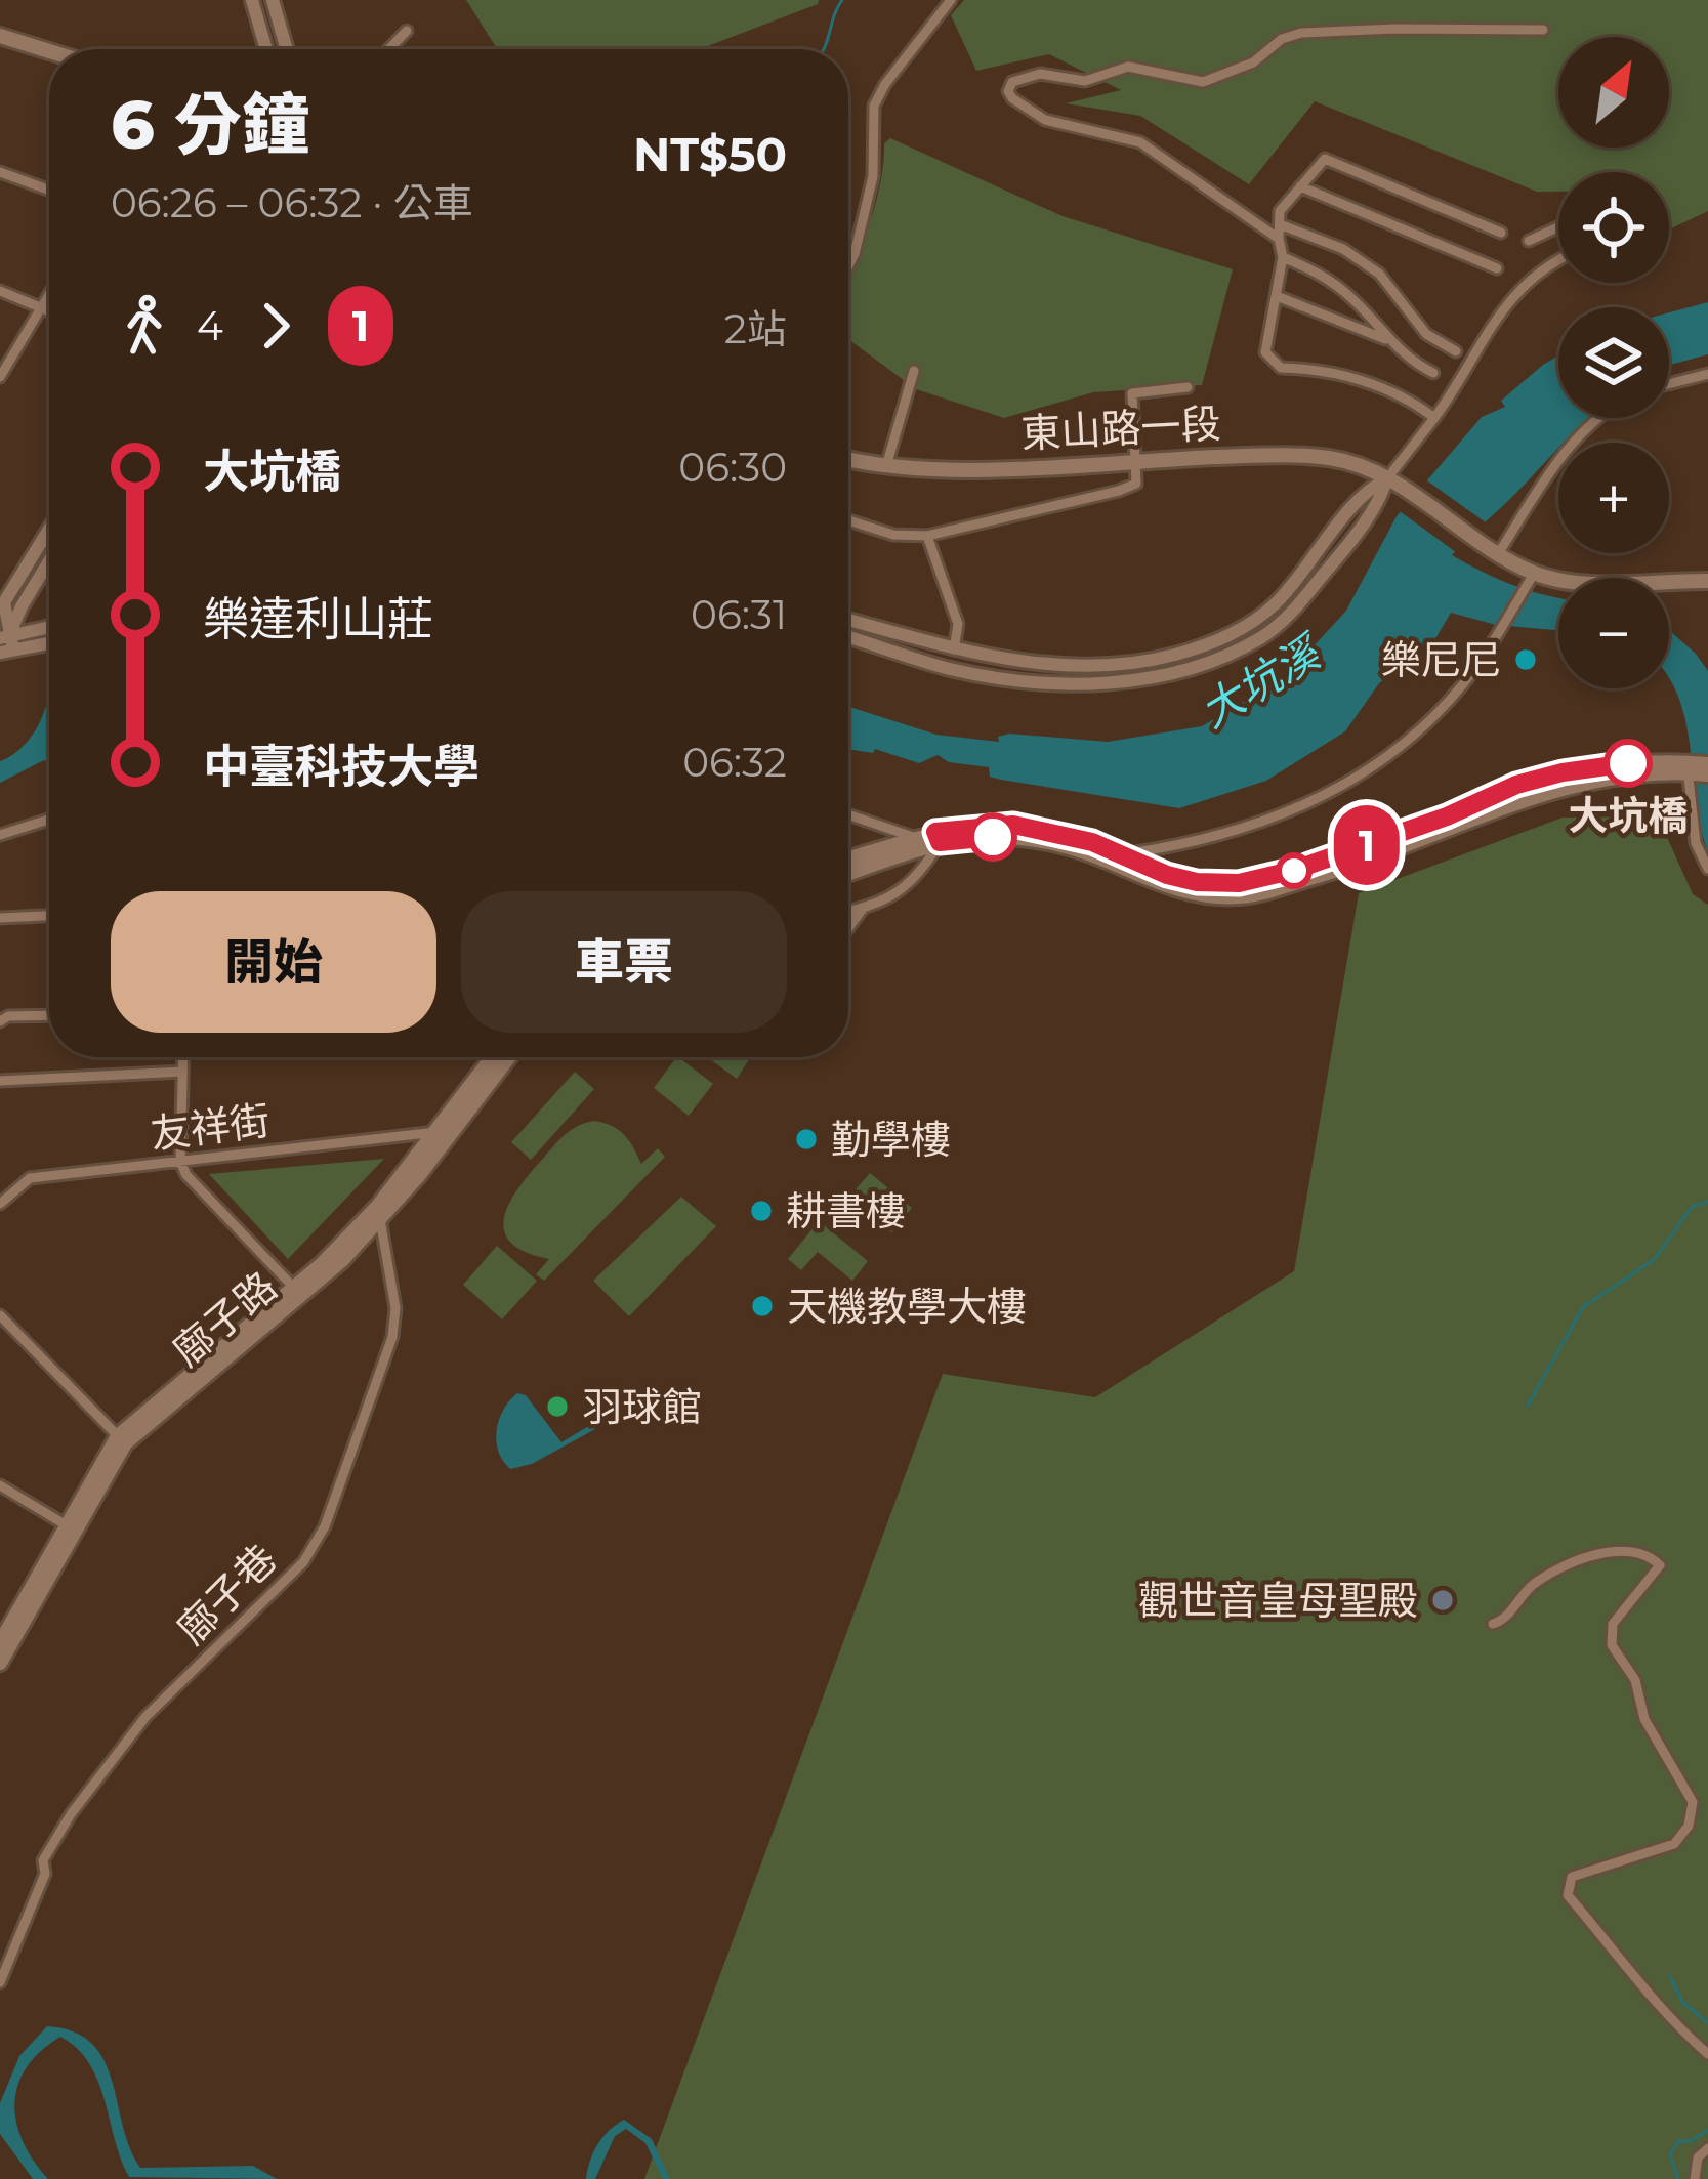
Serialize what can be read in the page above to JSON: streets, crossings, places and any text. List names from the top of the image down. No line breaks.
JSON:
{"streets":{"main road":["東山路一段","廍子路"],"street":["友祥街","廍子巷"]},"crossings":[["友祥街","廍子路"],["廍子路","廍子巷"]],"water":["大坑溪"],"places":["樂尼尼","大坑橋","勤學樓","耕書樓","天機教學大樓","羽球館","觀世音皇母聖殿"],"lines":["bus line 1"],"north":"top right","page":{"on_map":"1","map_buttons":["+","−"],"heading":["6 分鐘","06:26 – 06:32 · 公車","NT$50"],"legs":["4","1","2站"],"list":[{"name":"大坑橋","value":"06:30"},{"name":"樂達利山莊","value":"06:31"},{"name":"中臺科技大學","value":"06:32"}],"buttons":["開始","車票"]}}
